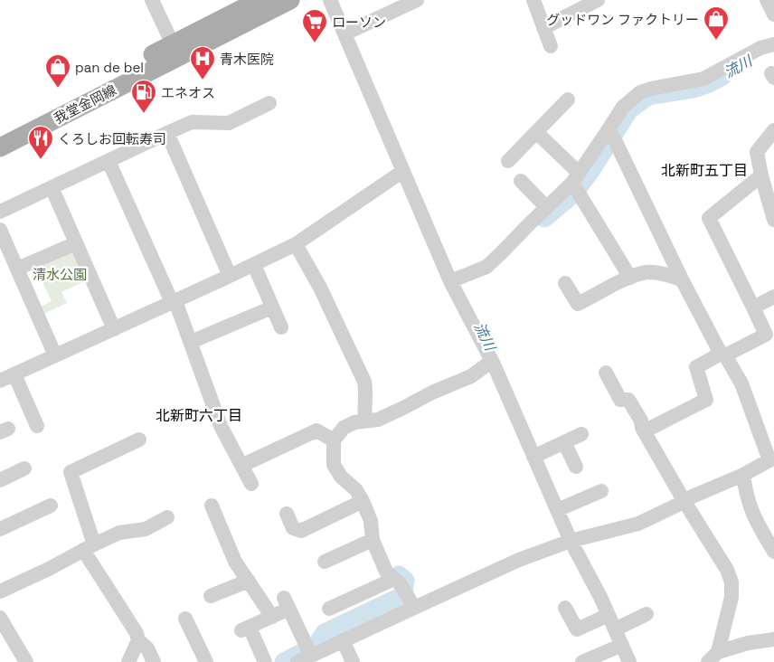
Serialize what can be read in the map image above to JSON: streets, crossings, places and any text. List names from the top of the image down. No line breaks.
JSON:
{"streets":{"main road":["我堂金岡線"]},"districts":["北新町五丁目","北新町六丁目"],"water":["流川"],"parks":["清水公園"],"places":{"shop":["グッドワン ファクトリー","pan de bel"],"supermarket":["ローソン"],"hospital":["青木医院"],"fuel station":["エネオス"],"restaurant":["くろしお回転寿司"]}}
